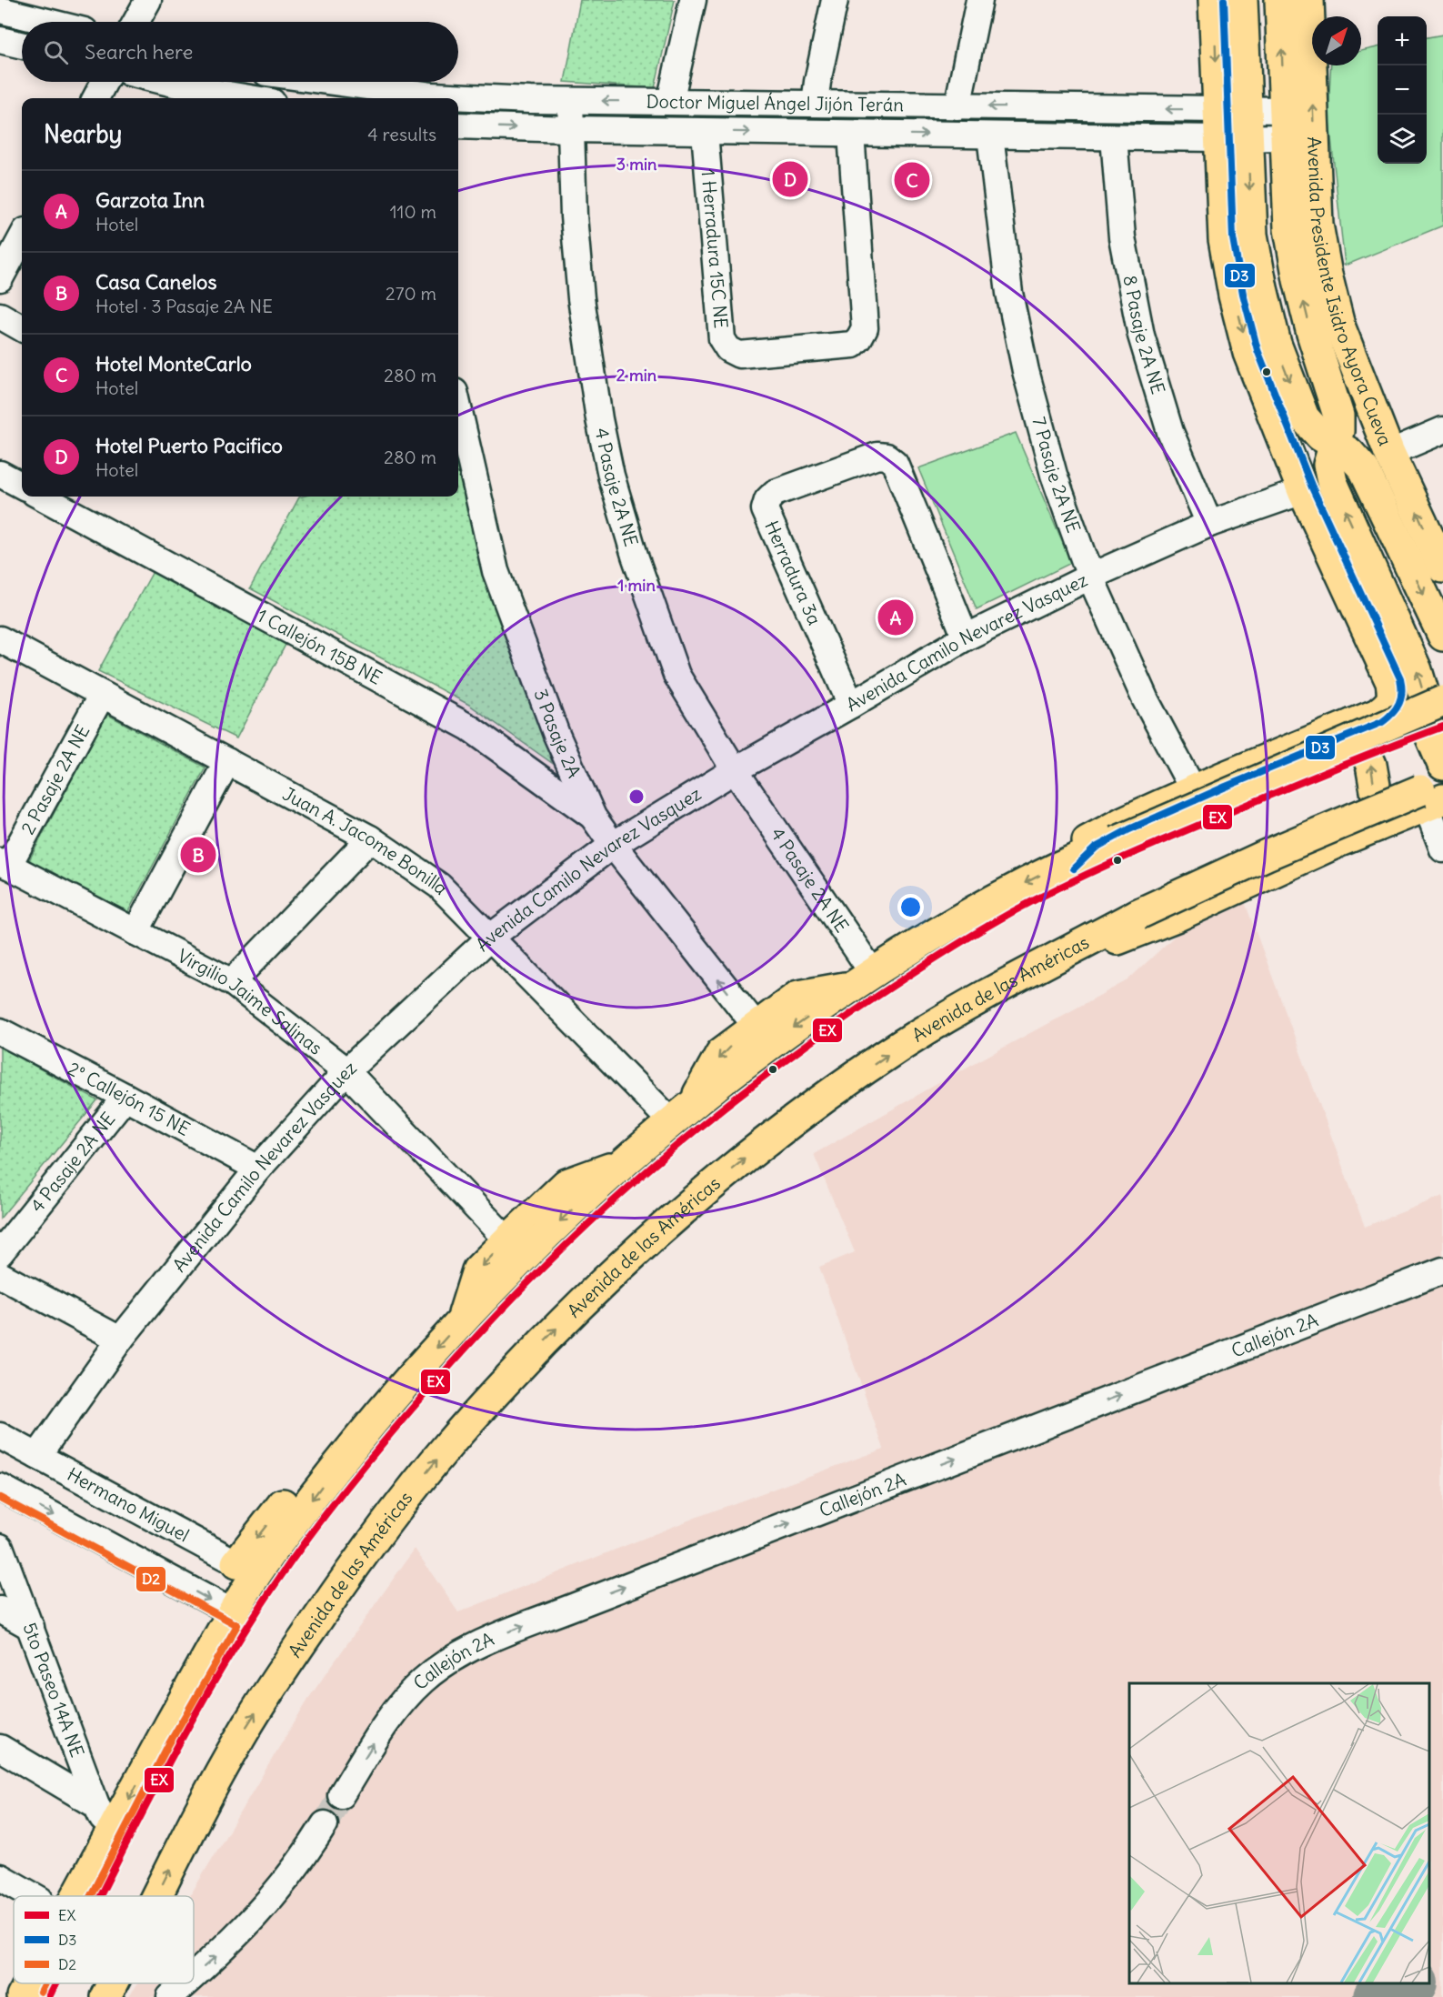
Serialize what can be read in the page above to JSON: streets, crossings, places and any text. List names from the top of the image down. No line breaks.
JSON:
{"streets":{"main road":["Avenida Presidente Isidro Ayora Cueva","Avenida de las Américas"],"street":["Doctor Miguel Ángel Jijón Terán","1 Herradura 15C NE","8 Pasaje 2A NE","7 Pasaje 2A NE","4 Pasaje 2A NE","Herradura 3a","Avenida Camilo Nevarez Vasquez","1 Callejón 15B NE","3 Pasaje 2A","2 Pasaje 2A NE","Juan A. Jacome Bonilla","Virgilio Jaime Salinas","2° Callejón 15 NE","Callejón 2A","Hermano Miguel","5to Paseo 14A NE"]},"crossings":[["Doctor Miguel Ángel Jijón Terán","1 Herradura 15C NE"],["Doctor Miguel Ángel Jijón Terán","Avenida Presidente Isidro Ayora Cueva"],["Doctor Miguel Ángel Jijón Terán","8 Pasaje 2A NE"],["Doctor Miguel Ángel Jijón Terán","7 Pasaje 2A NE"],["Doctor Miguel Ángel Jijón Terán","4 Pasaje 2A NE"],["Avenida Presidente Isidro Ayora Cueva","Avenida Camilo Nevarez Vasquez"],["8 Pasaje 2A NE","Avenida Camilo Nevarez Vasquez"],["7 Pasaje 2A NE","Avenida Camilo Nevarez Vasquez"],["4 Pasaje 2A NE","Avenida Camilo Nevarez Vasquez"],["4 Pasaje 2A NE","2° Callejón 15 NE"],["Herradura 3a","Avenida Camilo Nevarez Vasquez"],["Avenida Camilo Nevarez Vasquez","3 Pasaje 2A"],["Avenida Camilo Nevarez Vasquez","Juan A. Jacome Bonilla"],["Avenida Camilo Nevarez Vasquez","Virgilio Jaime Salinas"],["Avenida Camilo Nevarez Vasquez","2° Callejón 15 NE"],["Avenida Camilo Nevarez Vasquez","Hermano Miguel"],["1 Callejón 15B NE","3 Pasaje 2A"],["2 Pasaje 2A NE","Juan A. Jacome Bonilla"],["2 Pasaje 2A NE","Virgilio Jaime Salinas"]],"one_way":["Callejón 2A"],"lines":["transit line D3","transit line EX","transit line D2"],"legend":["EX","D3","D2"],"north":"top right","page":{"map_buttons":["+","−"],"search":"Search here","heading":["Nearby","4 results"],"pins":["D","C","A","B"],"list":[{"mark":"A","name":"Garzota Inn","note":"Hotel","value":"110 m"},{"mark":"B","name":"Casa Canelos","note":"Hotel · 3 Pasaje 2A NE","value":"270 m"},{"mark":"C","name":"Hotel MonteCarlo","note":"Hotel","value":"280 m"},{"mark":"D","name":"Hotel Puerto Pacifico","note":"Hotel","value":"280 m"}]},"rings":["3 min","2 min","1 min"]}
